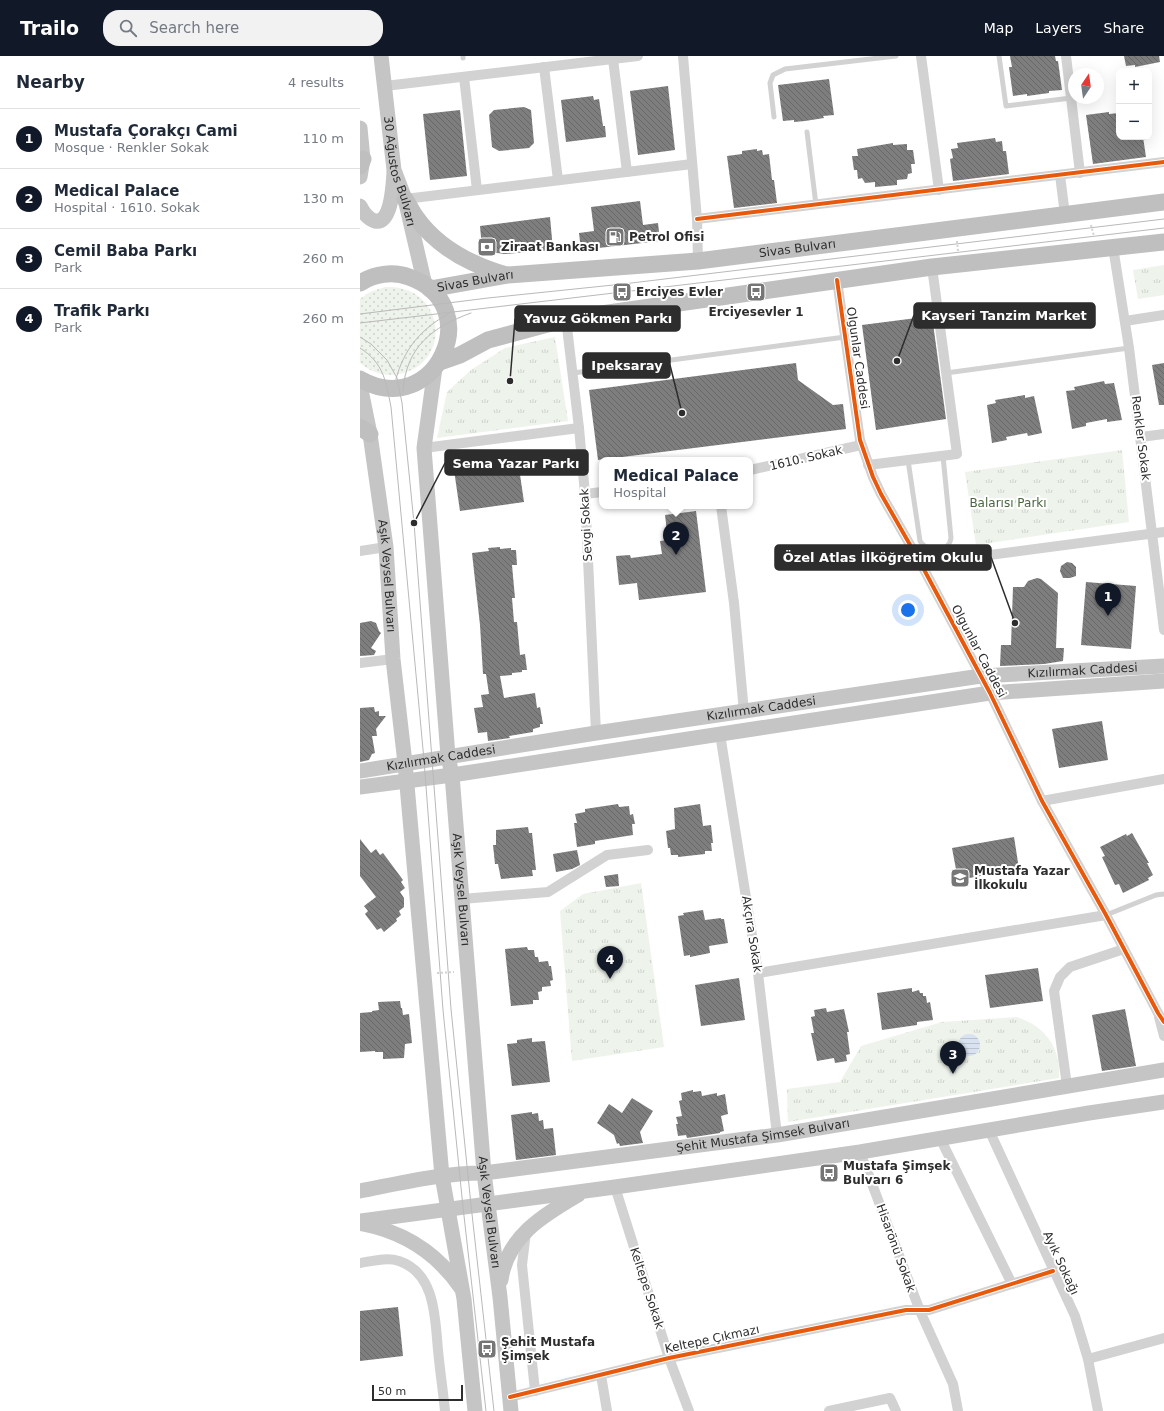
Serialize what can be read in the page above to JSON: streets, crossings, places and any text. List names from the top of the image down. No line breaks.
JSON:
{"streets":{"highway":["Sivas Bulvarı"],"main road":["30 Ağustos Bulvarı","Aşık Veysel Bulvarı","Kızılırmak Caddesi","Şehit Mustafa Şimsek Bulvarı"],"street":["Olgunlar Caddesi","Renkler Sokak","1610. Sokak","Sevgi Sokak","Akçıra Sokak","Hisarönü Sokak","Ayık Sokağı","Keltepe Sokak","Keltepe Çıkmazı"]},"crossings":[["30 Ağustos Bulvarı","Sivas Bulvarı"],["Olgunlar Caddesi","1610. Sokak"],["Olgunlar Caddesi","Kızılırmak Caddesi"],["Sevgi Sokak","Kızılırmak Caddesi"],["Aşık Veysel Bulvarı","Kızılırmak Caddesi"],["Aşık Veysel Bulvarı","Şehit Mustafa Şimsek Bulvarı"],["Aşık Veysel Bulvarı","Keltepe Çıkmazı"],["Kızılırmak Caddesi","Akçıra Sokak"],["Akçıra Sokak","Şehit Mustafa Şimsek Bulvarı"],["Hisarönü Sokak","Keltepe Çıkmazı"],["Ayık Sokağı","Keltepe Çıkmazı"],["Keltepe Sokak","Keltepe Çıkmazı"]],"parks":["Balarısı Parkı"],"places":{"fuel station":["Petrol Ofisi"],"bank":["Ziraat Bankası"],"bus stop":["Erciyes Evler","Erciyesevler 1","Mustafa Şimşek Bulvarı 6","Şehit Mustafa Şimşek"],"other":["Kayseri Tanzim Market","Yavuz Gökmen Parkı","Ipeksaray","Sema Yazar Parkı","Özel Atlas İlköğretim Okulu"],"school or university":["Mustafa Yazar İlkokulu"]},"scale_bar":"50 m","north":"top","page":{"header":"Trailo","search":"Search here","nav":["Map","Layers","Share"],"heading":["Nearby","4 results"],"map_buttons":["+","−"],"list":[{"mark":"1","name":"Mustafa Çorakçı Cami","note":"Mosque · Renkler Sokak","value":"110 m"},{"mark":"2","name":"Medical Palace","note":"Hospital · 1610. Sokak","value":"130 m"},{"mark":"3","name":"Cemil Baba Parkı","note":"Park","value":"260 m"},{"mark":"4","name":"Trafik Parkı","note":"Park","value":"260 m"}],"popup":["Medical Palace","Hospital"],"pins":["2","1","4","3"],"scale":"50 m"}}
